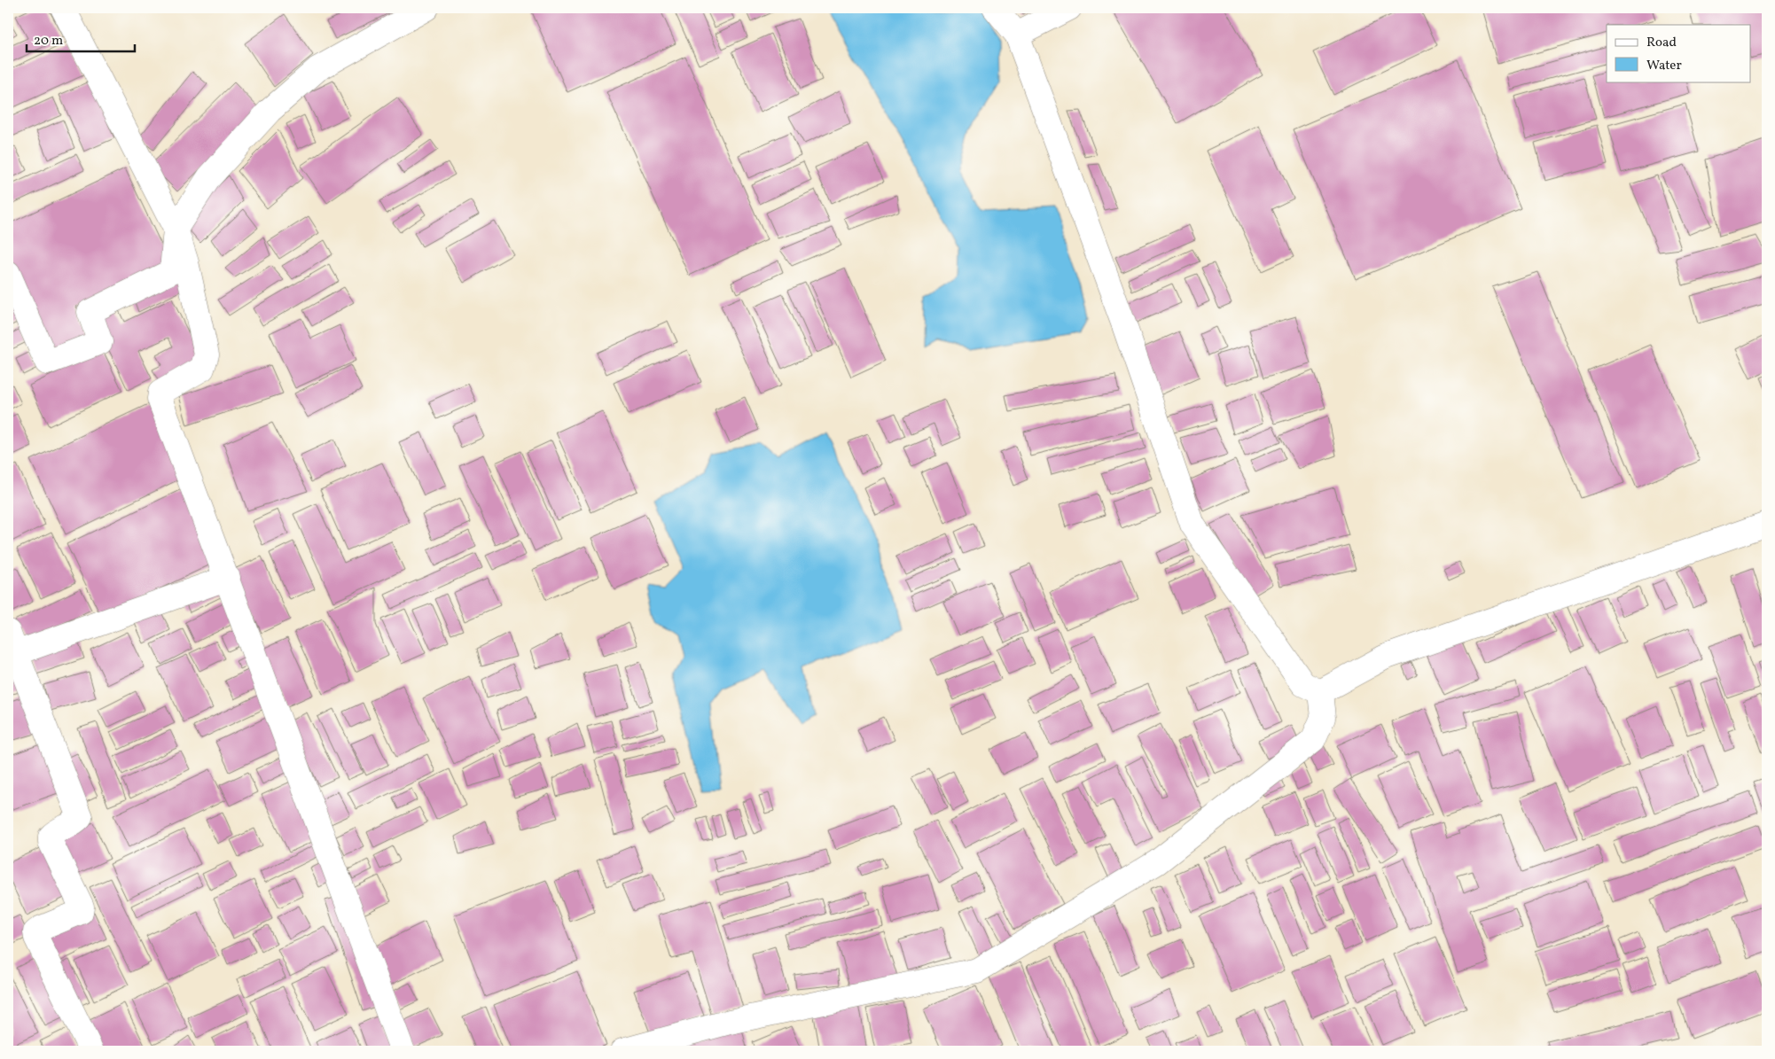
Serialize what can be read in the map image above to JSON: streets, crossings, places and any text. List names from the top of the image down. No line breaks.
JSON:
{"legend":["Road","Water"],"scale_bar":"20 m"}
